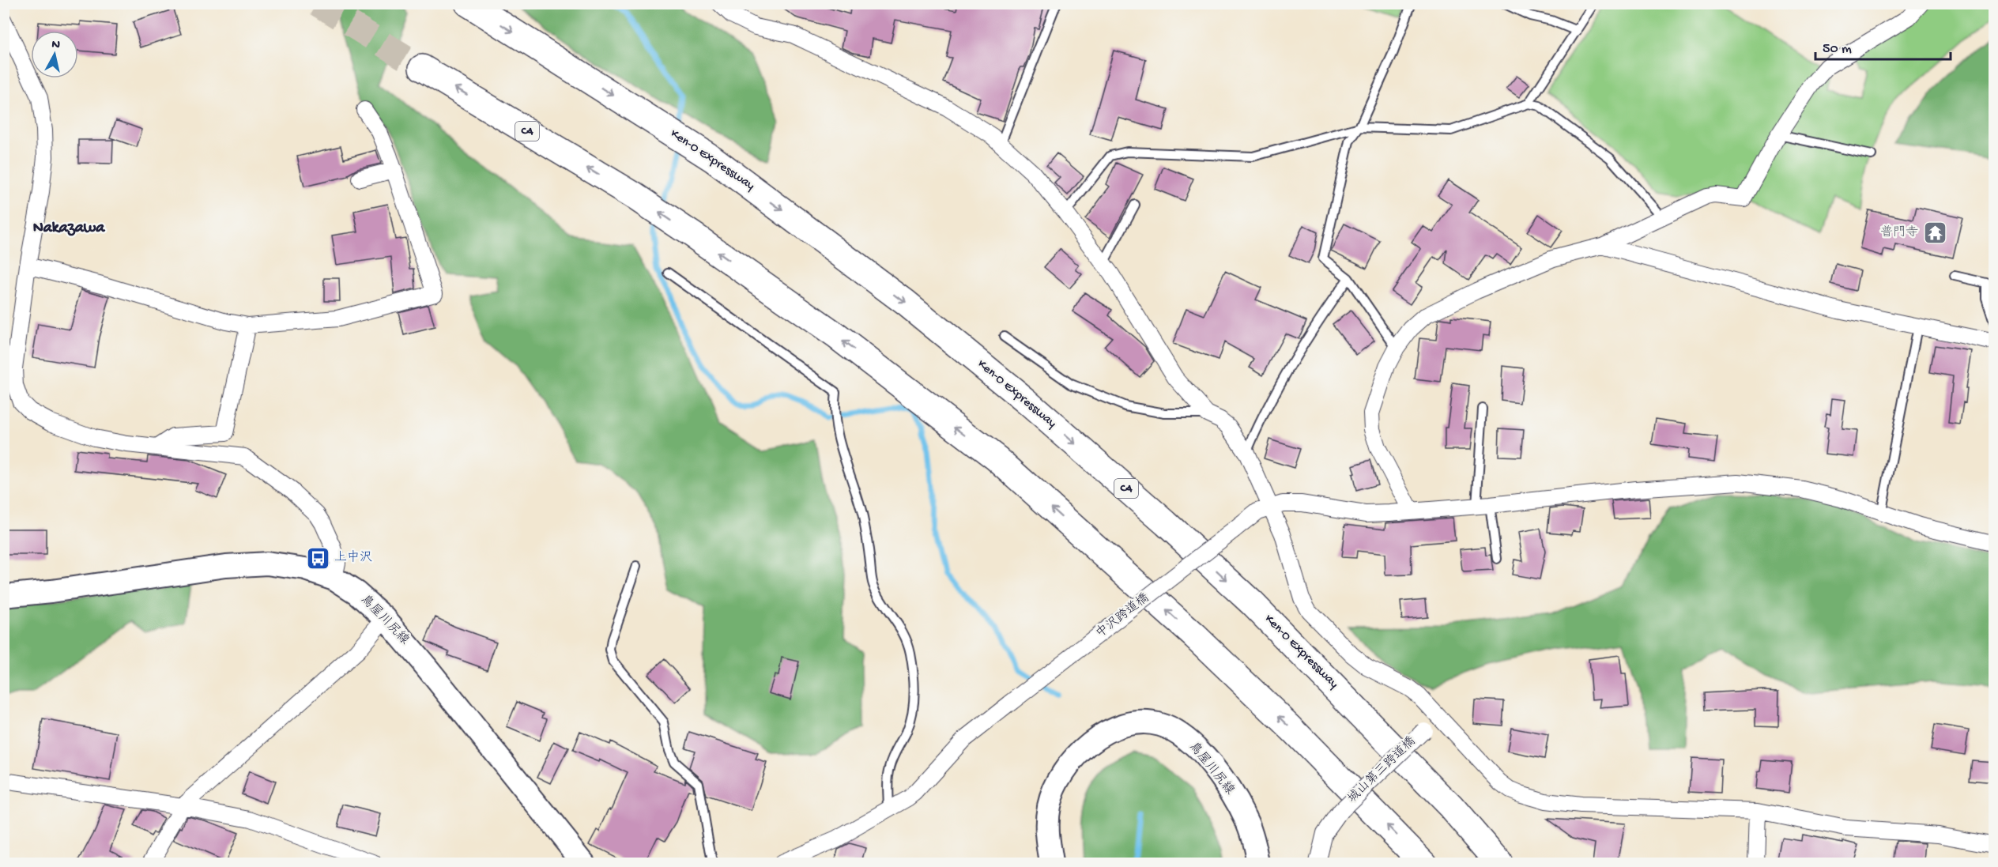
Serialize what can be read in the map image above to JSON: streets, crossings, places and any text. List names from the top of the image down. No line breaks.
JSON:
{"streets":{"highway":["C4","Ken-O Expressway"],"main road":["鳥屋川尻線"],"street":["中沢跨道橋","城山第三跨道橋"]},"districts":["Nakazawa"],"places":{"temple":["普門寺"],"bus stop":["上中沢"]},"scale_bar":"50 m","north":"top"}
